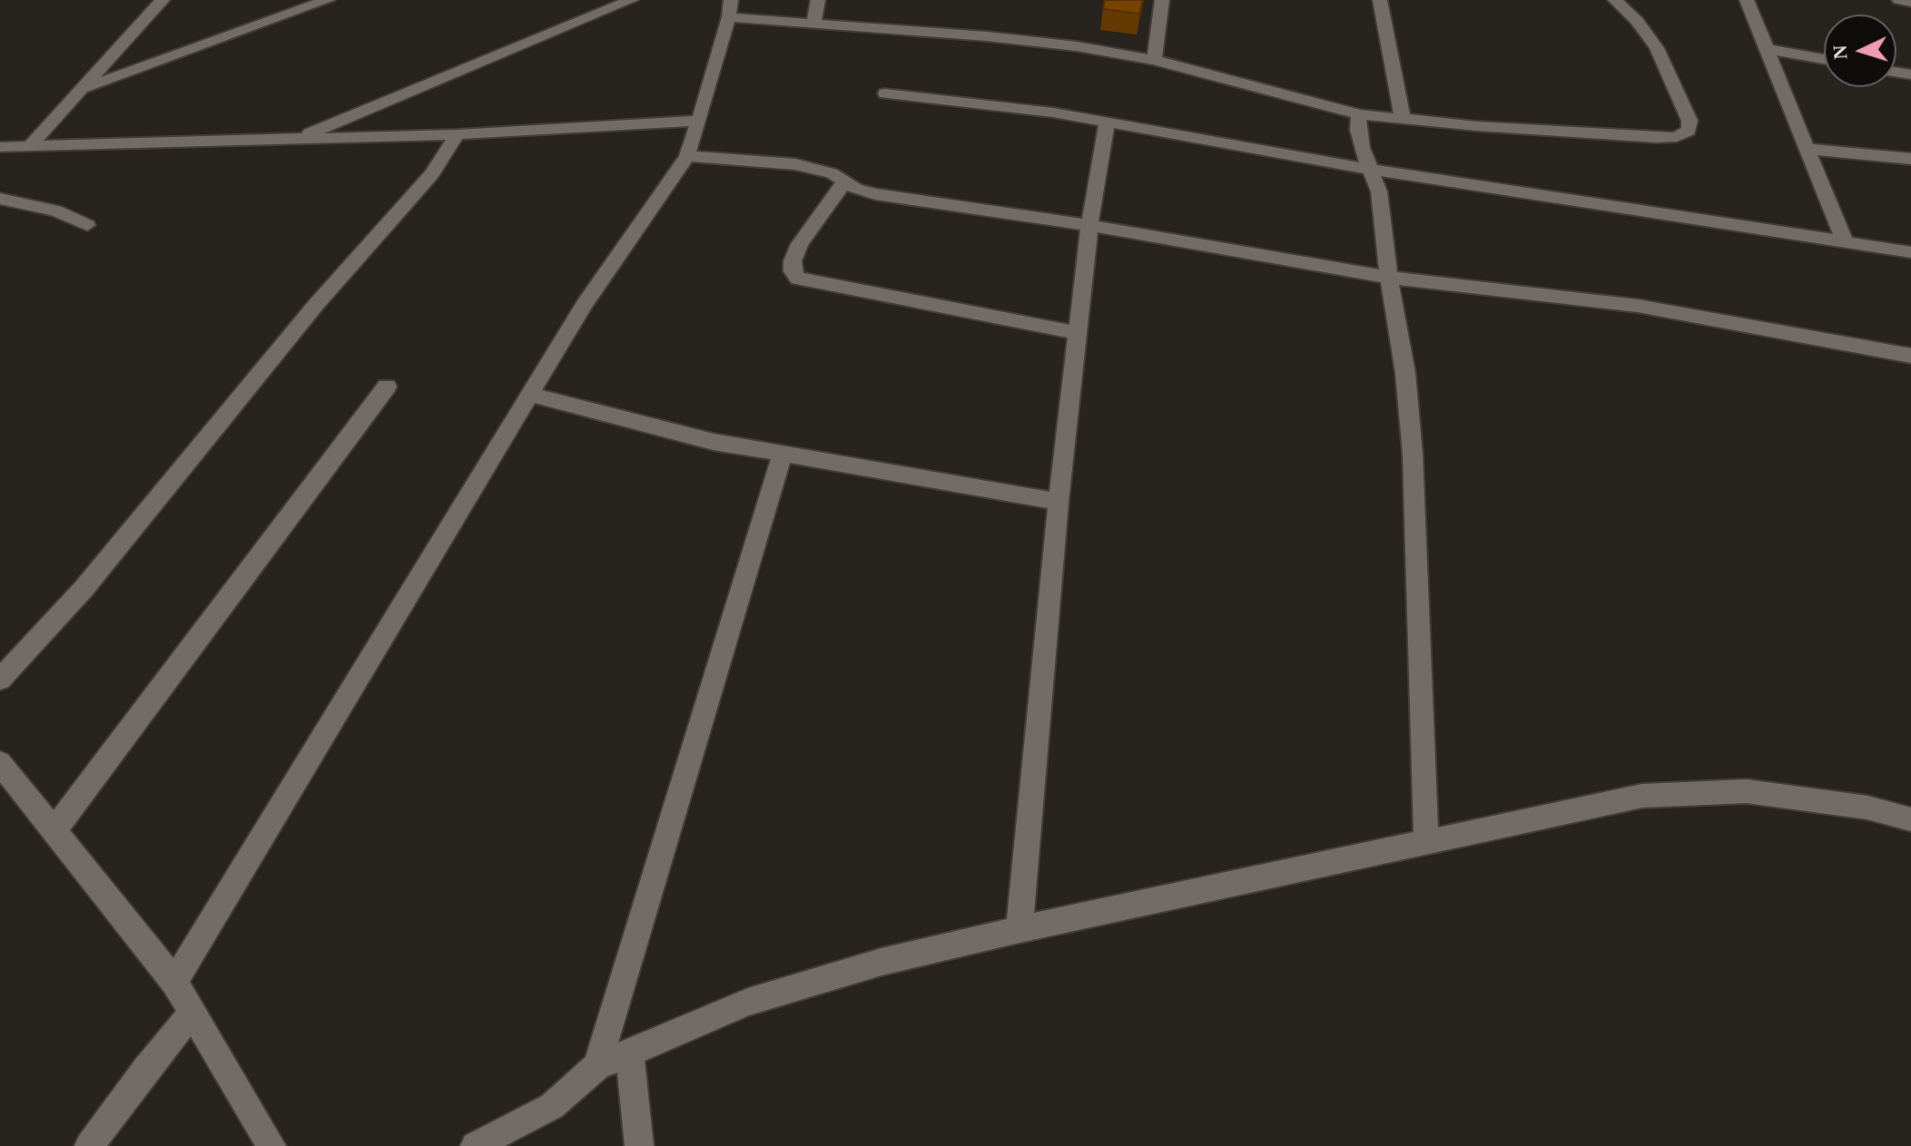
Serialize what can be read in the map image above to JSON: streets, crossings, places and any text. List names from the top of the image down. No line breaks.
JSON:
{"north":"left"}
